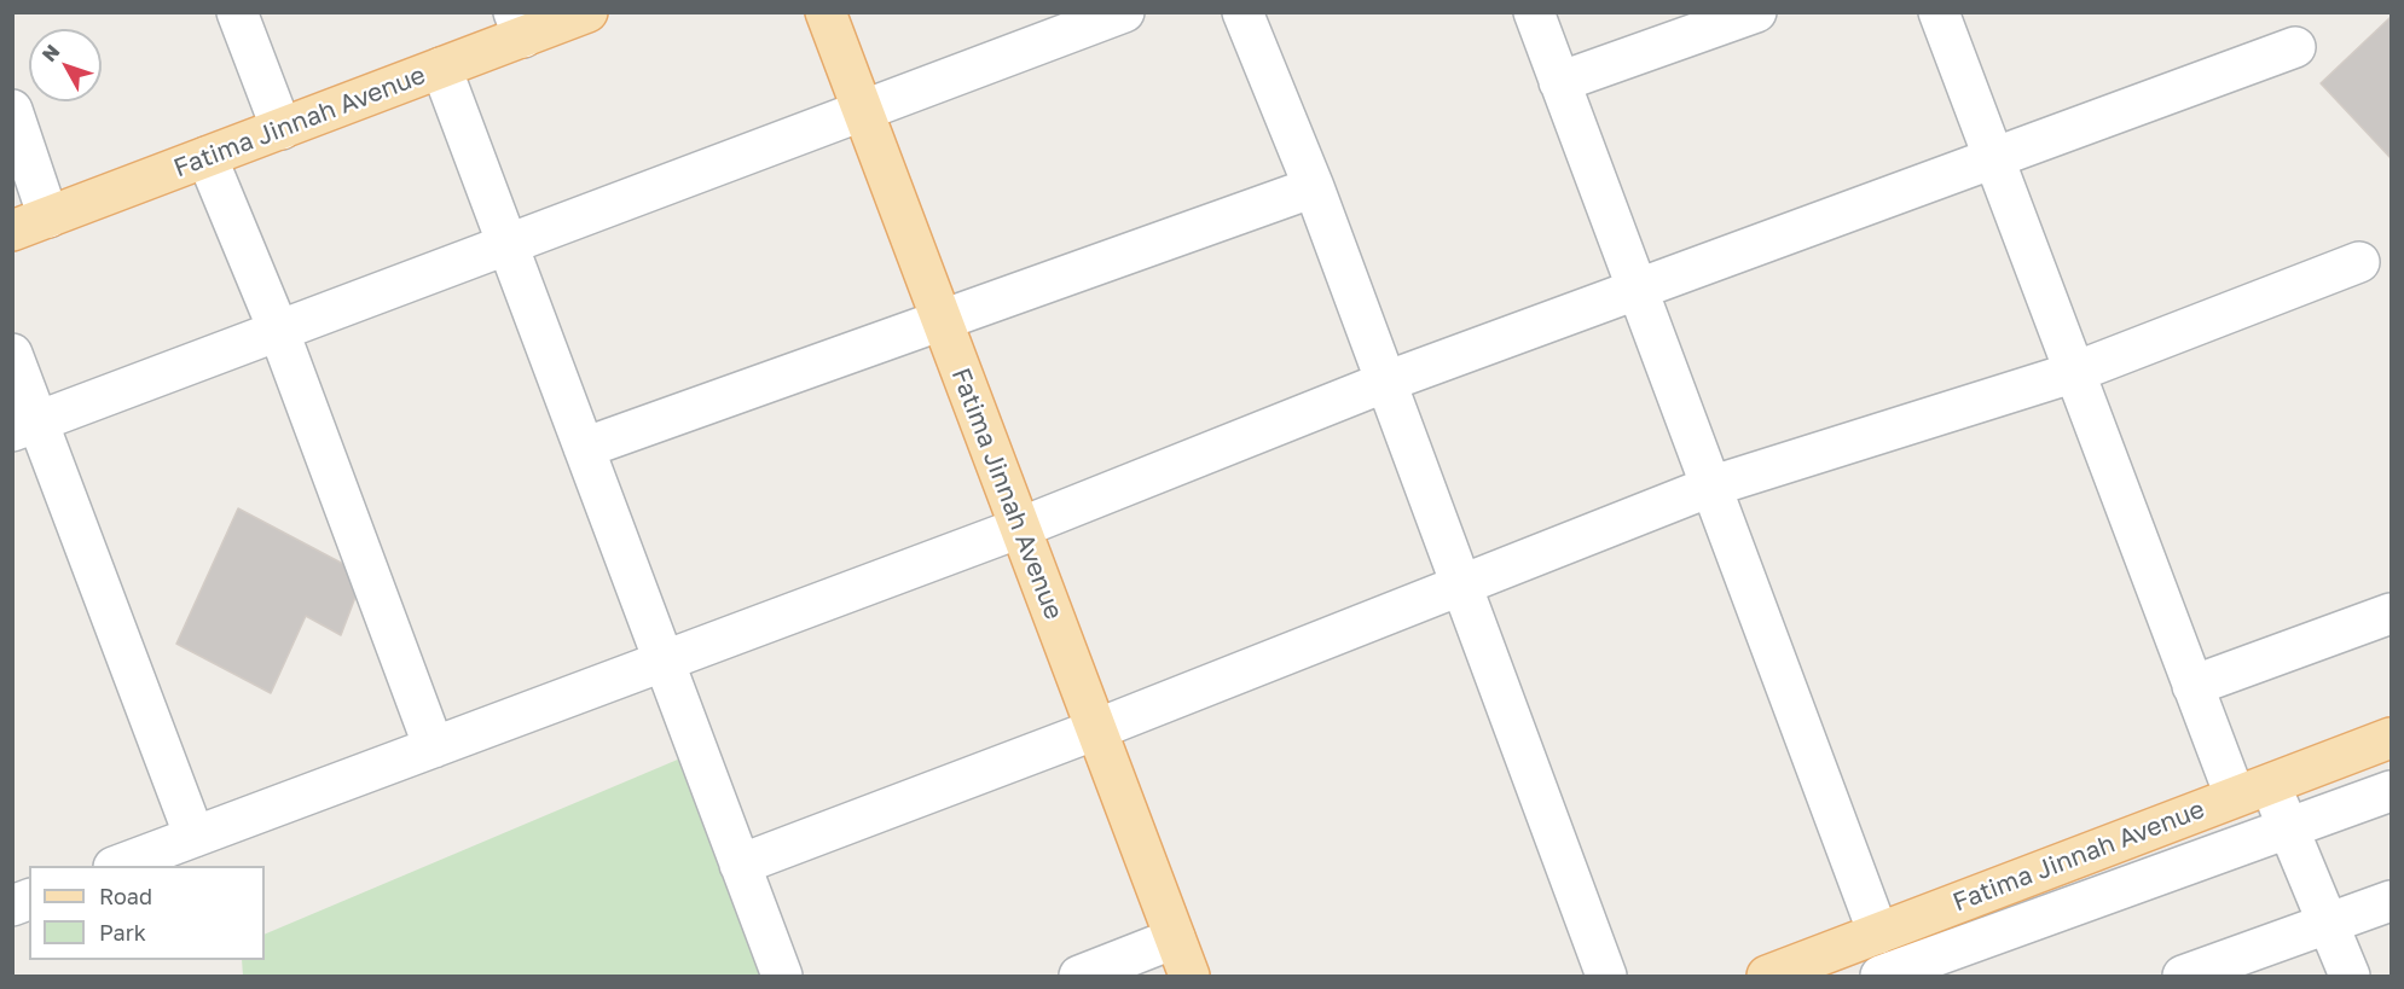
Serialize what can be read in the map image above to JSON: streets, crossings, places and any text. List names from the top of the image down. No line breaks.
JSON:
{"streets":{"main road":["Fatima Jinnah Avenue"]},"legend":["Road","Park"],"north":"top left"}
